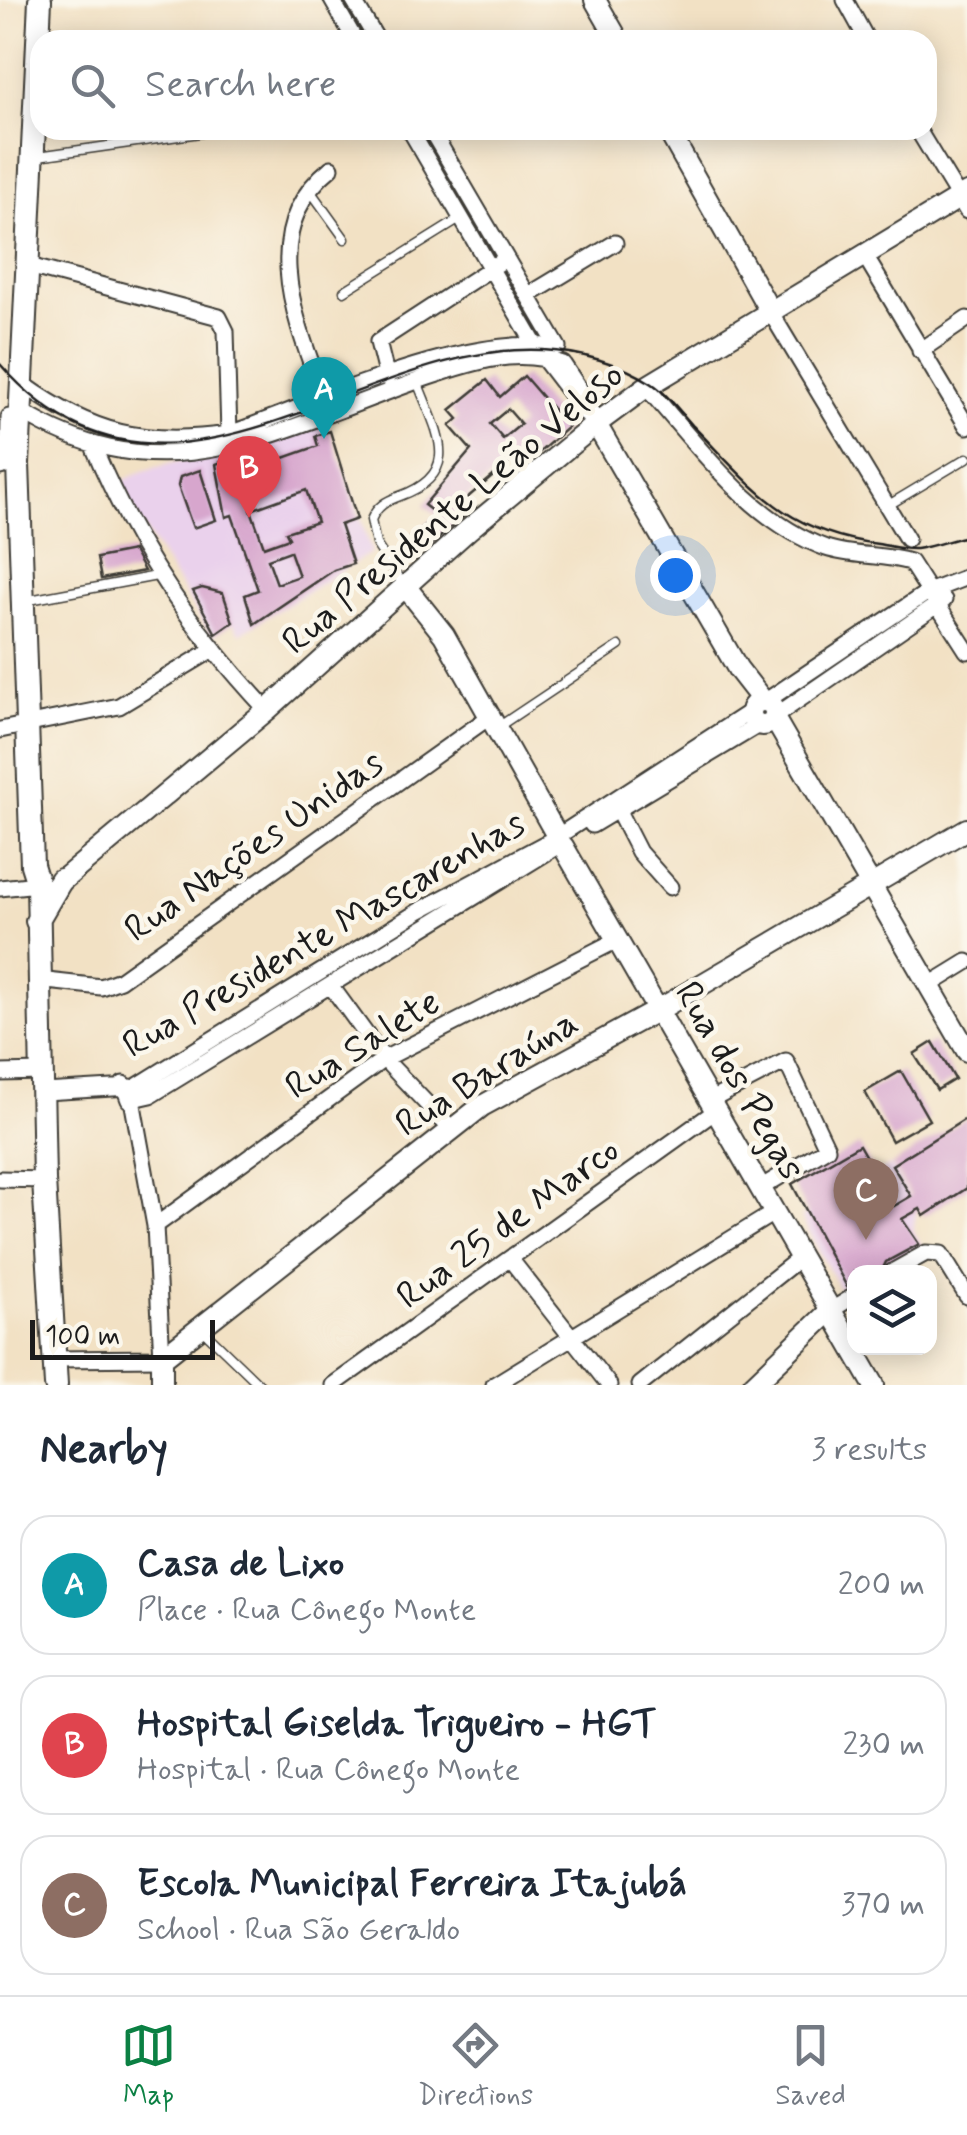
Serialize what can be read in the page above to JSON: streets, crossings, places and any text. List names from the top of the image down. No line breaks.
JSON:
{"streets":{"main road":["Rua Presidente Leão Veloso","Rua Baraúna","Rua dos Pegas"],"street":["Rua Nações Unidas","Rua Presidente Mascarenhas","Rua Salete","Rua 25 de Marco"]},"crossings":[["Rua Presidente Leão Veloso","Rua dos Pegas"],["Rua Nações Unidas","Rua dos Pegas"],["Rua Presidente Mascarenhas","Rua dos Pegas"],["Rua Salete","Rua dos Pegas"],["Rua Baraúna","Rua dos Pegas"],["Rua dos Pegas","Rua 25 de Marco"]],"scale_bar":"100 m","page":{"search":"Search here","pins":["A","B","C"],"scale":"100 m","heading":["Nearby","3 results"],"list":[{"mark":"A","name":"Casa de Lixo","note":"Place · Rua Cônego Monte","value":"200 m"},{"mark":"B","name":"Hospital Giselda Trigueiro - HGT","note":"Hospital · Rua Cônego Monte","value":"230 m"},{"mark":"C","name":"Escola Municipal Ferreira Itajubá","note":"School · Rua São Geraldo","value":"370 m"}],"nav":["Map","Directions","Saved"]}}
